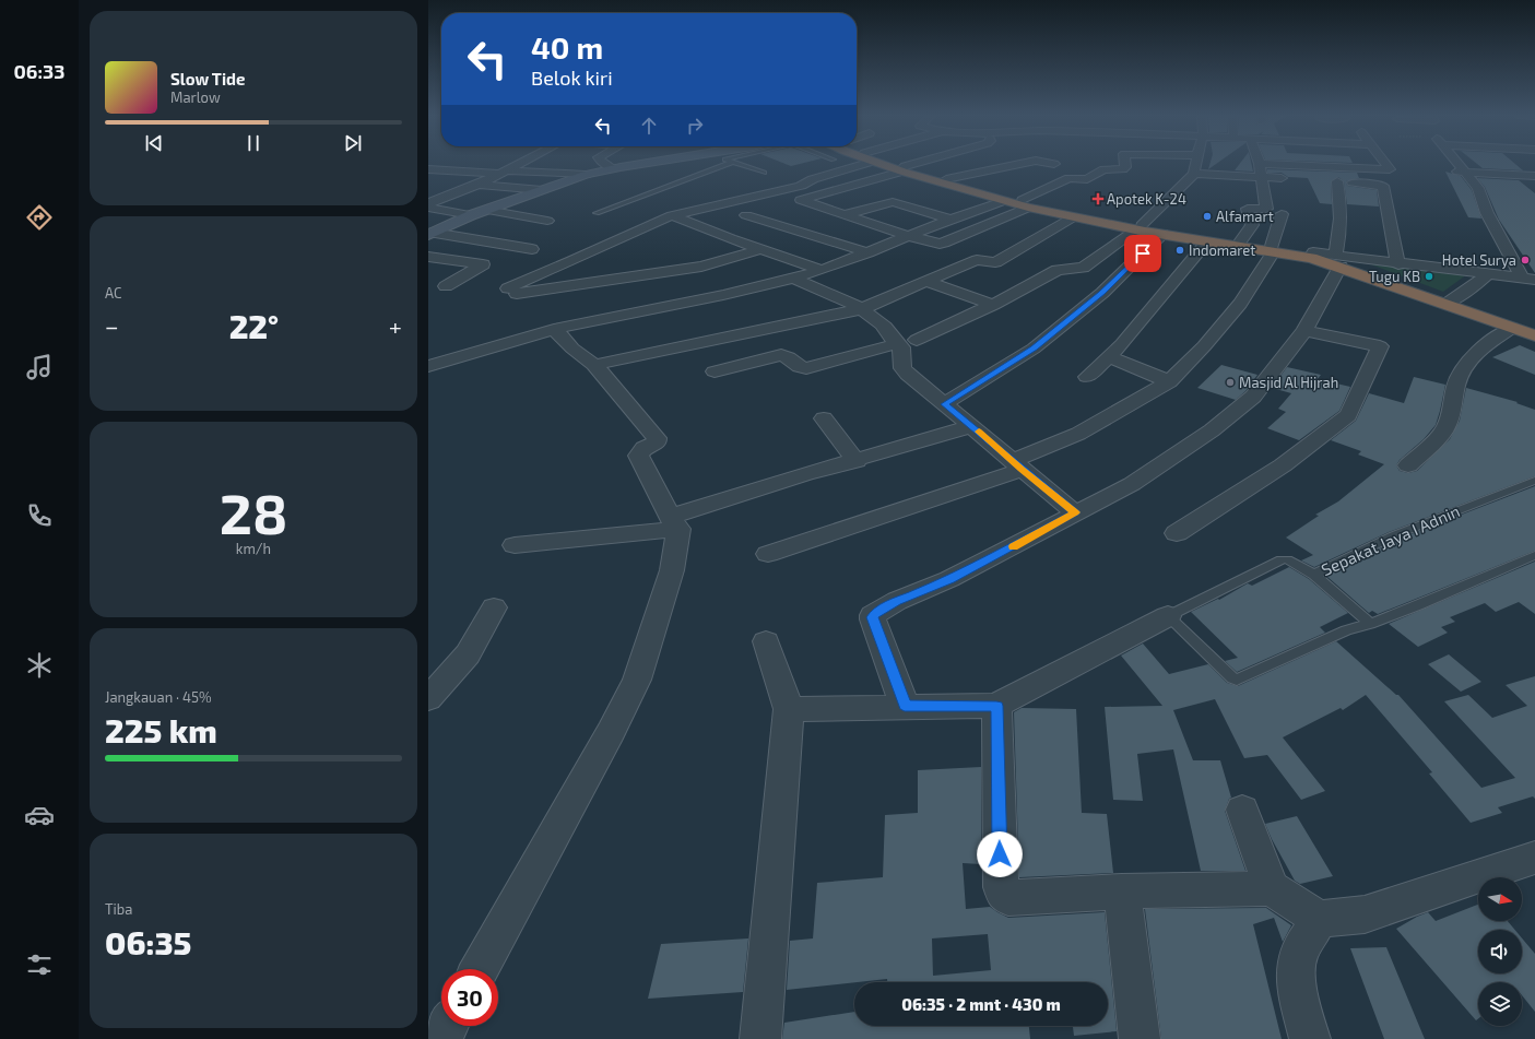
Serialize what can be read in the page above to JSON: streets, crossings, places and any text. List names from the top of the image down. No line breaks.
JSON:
{"streets":{"lane":["Sepakat Jaya I Adnin"]},"places":{"health":["Apotek K-24"],"other":["Alfamart","Indomaret","Hotel Surya","Tugu KB","Masjid Al Hijrah"]},"north":"right","page":{"tabs":"06:33","turn":["40 m","Belok kiri"],"song":["Slow Tide","Marlow"],"tile":["AC",["28","km/h"],["Jangkauan · 45%","225 km"],["Tiba","06:35"]],"heat":["−","22°","+"],"limit":"30","trip":"06:35 · 2 mnt · 430 m"}}
